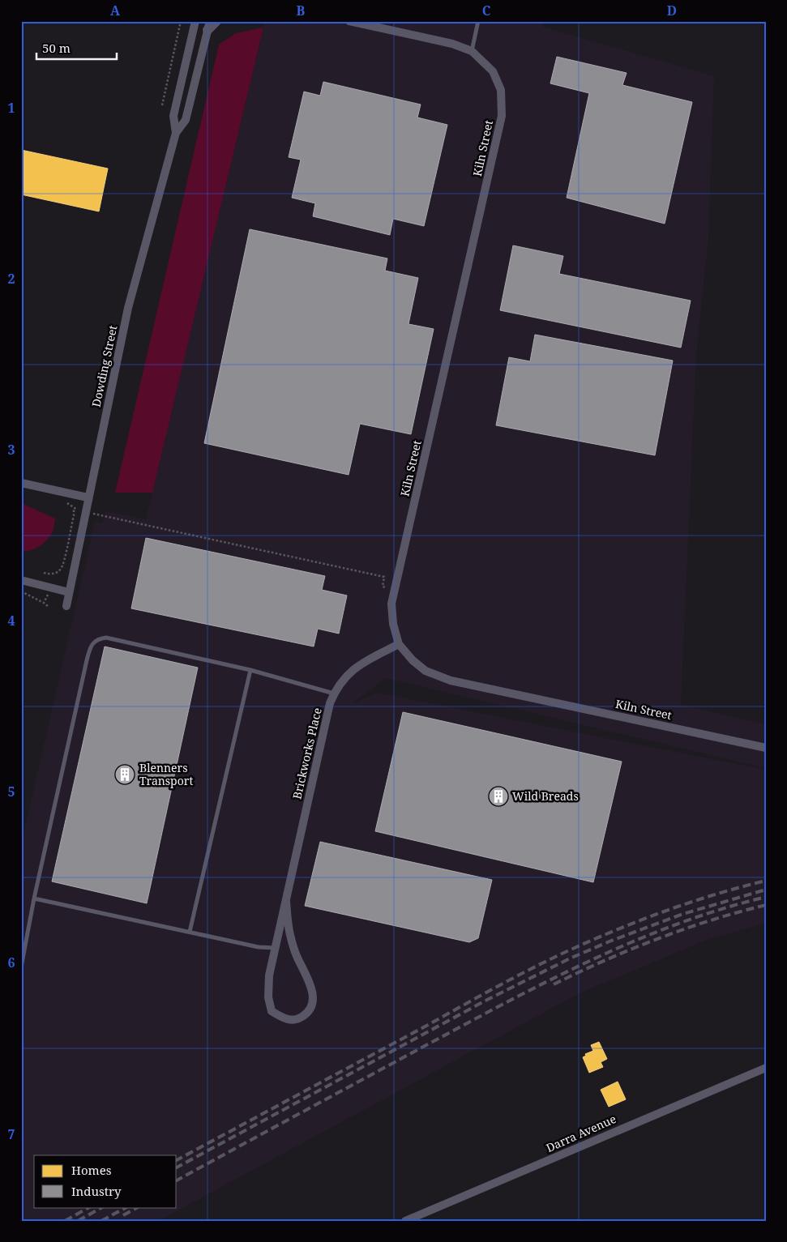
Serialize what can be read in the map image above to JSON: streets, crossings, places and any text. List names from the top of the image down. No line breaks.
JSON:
{"streets":{"street":["Kiln Street","Dowding Street","Brickworks Place","Darra Avenue"]},"crossings":[["Kiln Street","Brickworks Place"]],"places":{"building":["Blenners Transport","Wild Breads"]},"legend":["Homes","Industry"],"scale_bar":"50 m","grid":{"columns":["A","B","C","D"],"rows":["1","2","3","4","5","6","7"]}}
